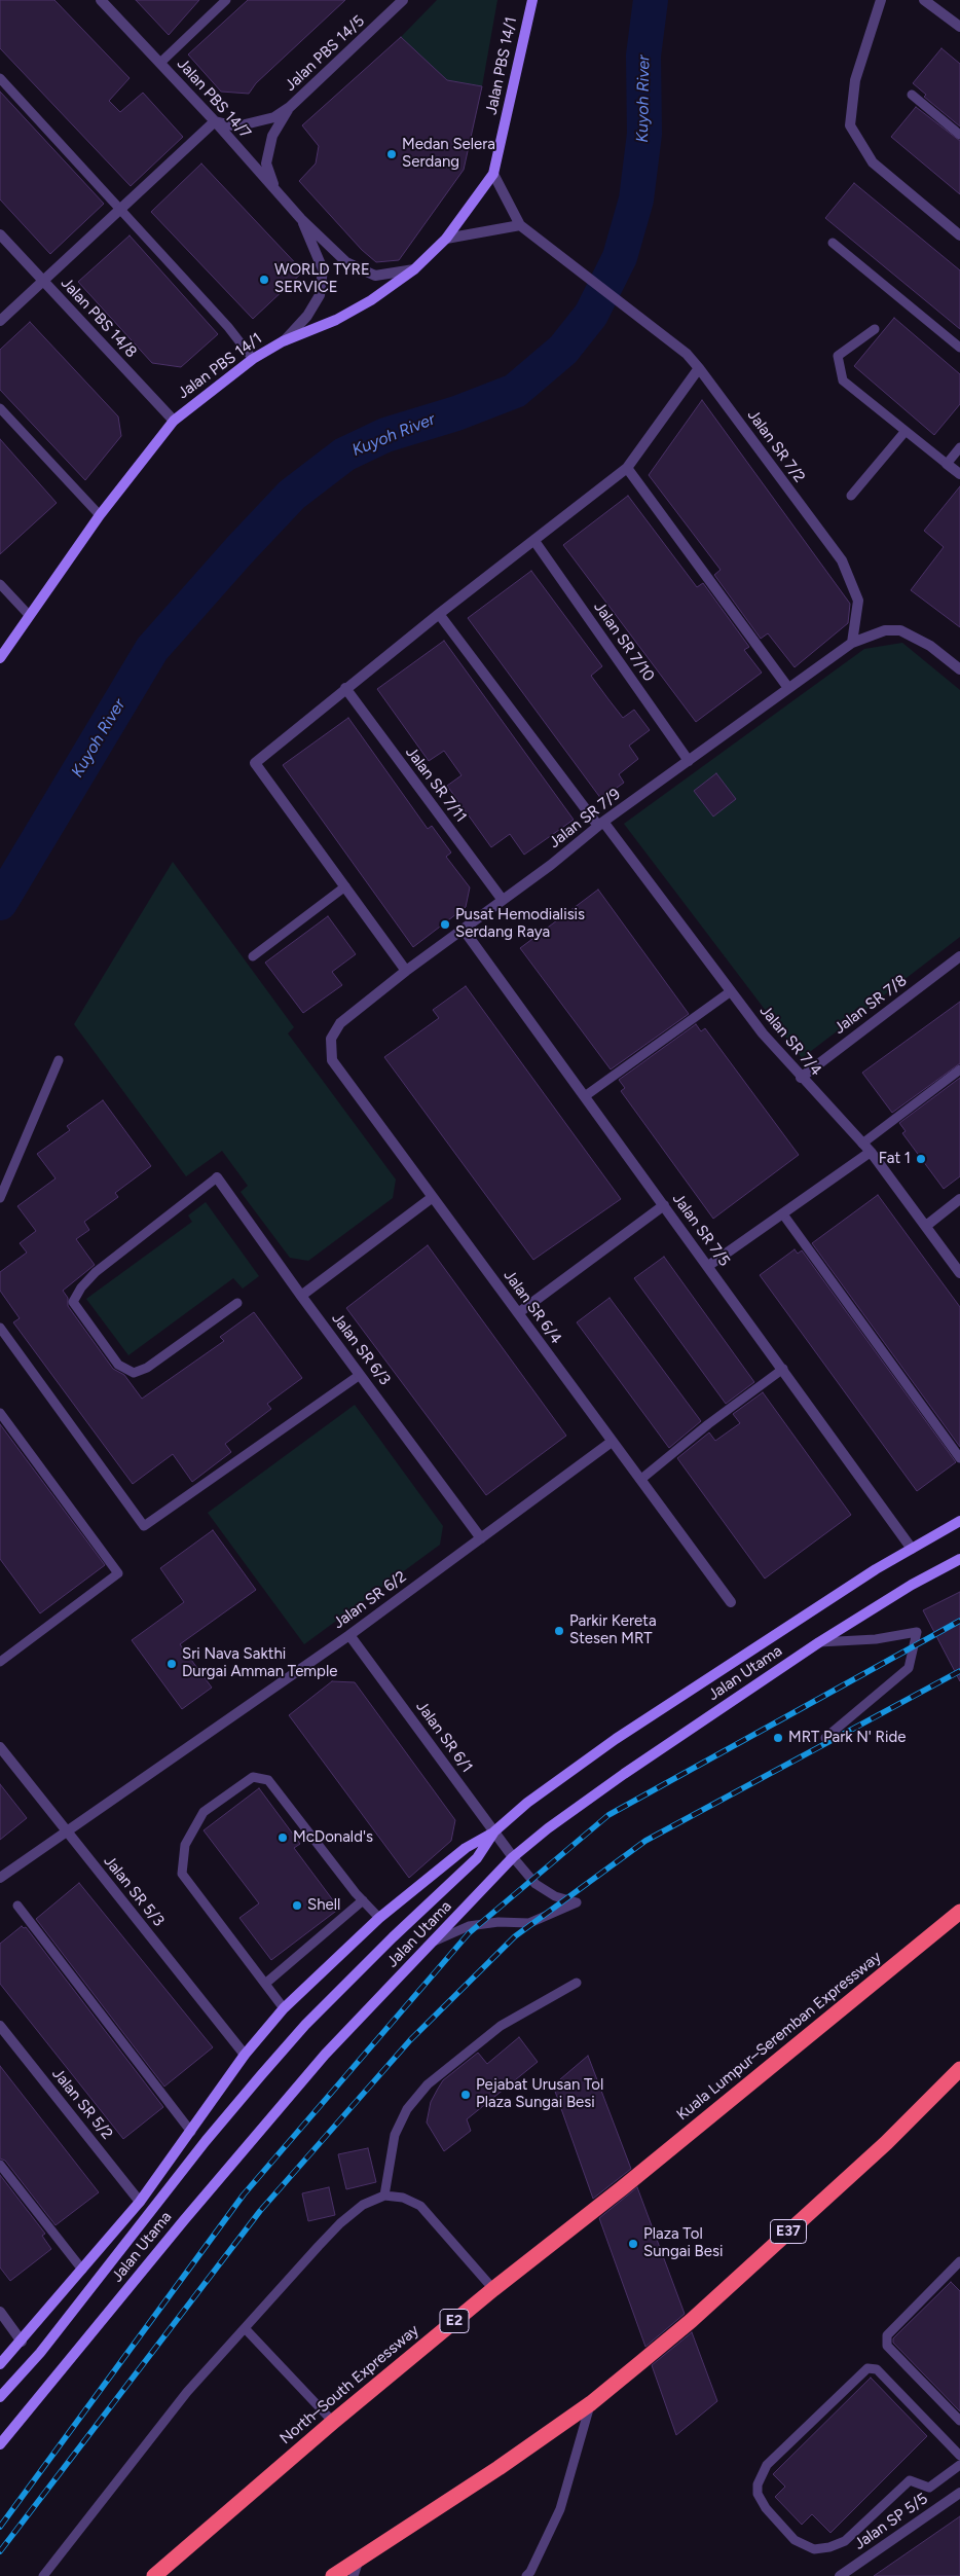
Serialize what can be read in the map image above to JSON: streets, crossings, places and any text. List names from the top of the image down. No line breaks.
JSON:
{"streets":{"highway":["Kuala Lumpur–Seremban Expressway","E37","E2","North–South Expressway"],"street":["Jalan PBS 14/5","Jalan PBS 14/1","Jalan PBS 14/7","Jalan PBS 14/8","Jalan SR 7/2","Jalan SR 7/10","Jalan SR 7/11","Jalan SR 7/9","Jalan SR 7/8","Jalan SR 7/4","Jalan SR 7/5","Jalan SR 6/4","Jalan SR 6/3","Jalan SR 6/2","Jalan Utama","Jalan SR 6/1","Jalan SR 5/3","Jalan SR 5/2","Jalan SP 5/5"]},"crossings":[["Jalan PBS 14/1","Jalan PBS 14/7"],["Jalan PBS 14/1","Jalan PBS 14/8"],["Jalan PBS 14/1","Jalan SR 7/2"],["Jalan SR 7/2","Jalan SR 7/9"],["Jalan SR 7/10","Jalan SR 7/9"],["Jalan SR 7/11","Jalan SR 7/9"],["Jalan SR 7/9","Jalan SR 7/4"],["Jalan SR 7/9","Jalan SR 7/5"],["Jalan SR 7/9","Jalan SR 6/4"],["Jalan SR 7/8","Jalan SR 7/4"],["Jalan SR 7/5","Jalan Utama"],["Jalan SR 6/4","Jalan SR 6/2"],["Jalan SR 6/3","Jalan SR 6/2"],["Jalan SR 6/2","Jalan SR 6/1"],["Jalan SR 6/2","Jalan SR 5/3"],["Jalan Utama","Jalan SR 6/1"],["Kuala Lumpur–Seremban Expressway","North–South Expressway"]],"water":["Kuyoh River"],"places":["Medan Selera Serdang","WORLD TYRE SERVICE","Pusat Hemodialisis Serdang Raya","Fat 1","Parkir Kereta Stesen MRT","Sri Nava Sakthi Durgai Amman Temple","MRT Park N' Ride","McDonald's","Shell","Pejabat Urusan Tol Plaza Sungai Besi","Plaza Tol Sungai Besi"]}
